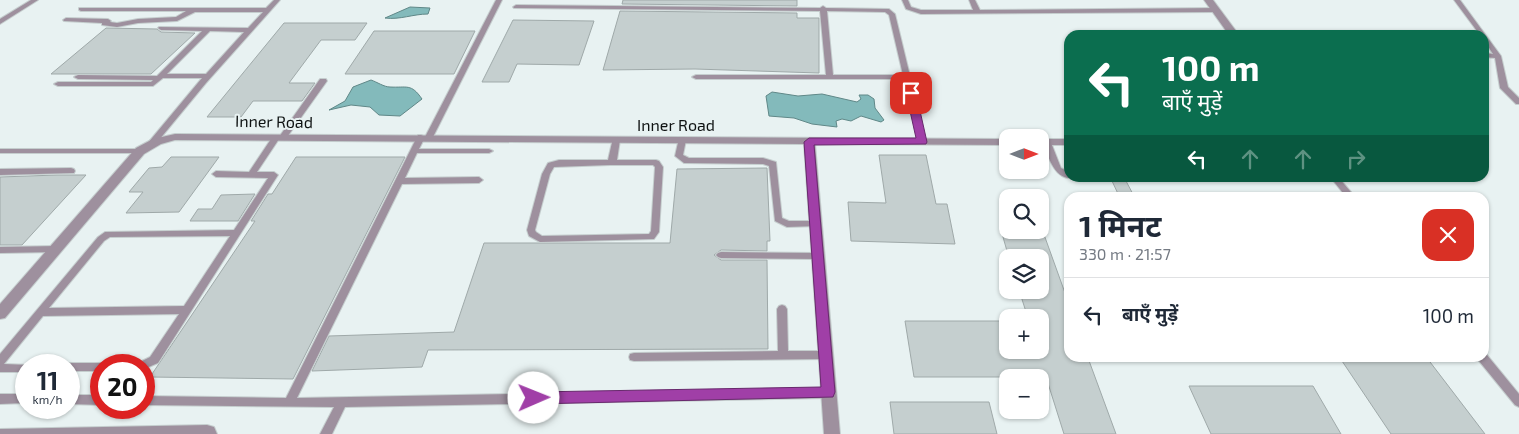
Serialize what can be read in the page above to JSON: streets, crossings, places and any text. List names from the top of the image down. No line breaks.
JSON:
{"streets":{"street":["Inner Road"]},"north":"right","page":{"turn":["100 m","बाएँ मुड़ें"],"map_buttons":["+","−"],"heading":["1 मिनट","330 m · 21:57"],"list":[{"name":"बाएँ मुड़ें","value":"100 m"}],"speed":"11 km/h","limit":"20"}}
